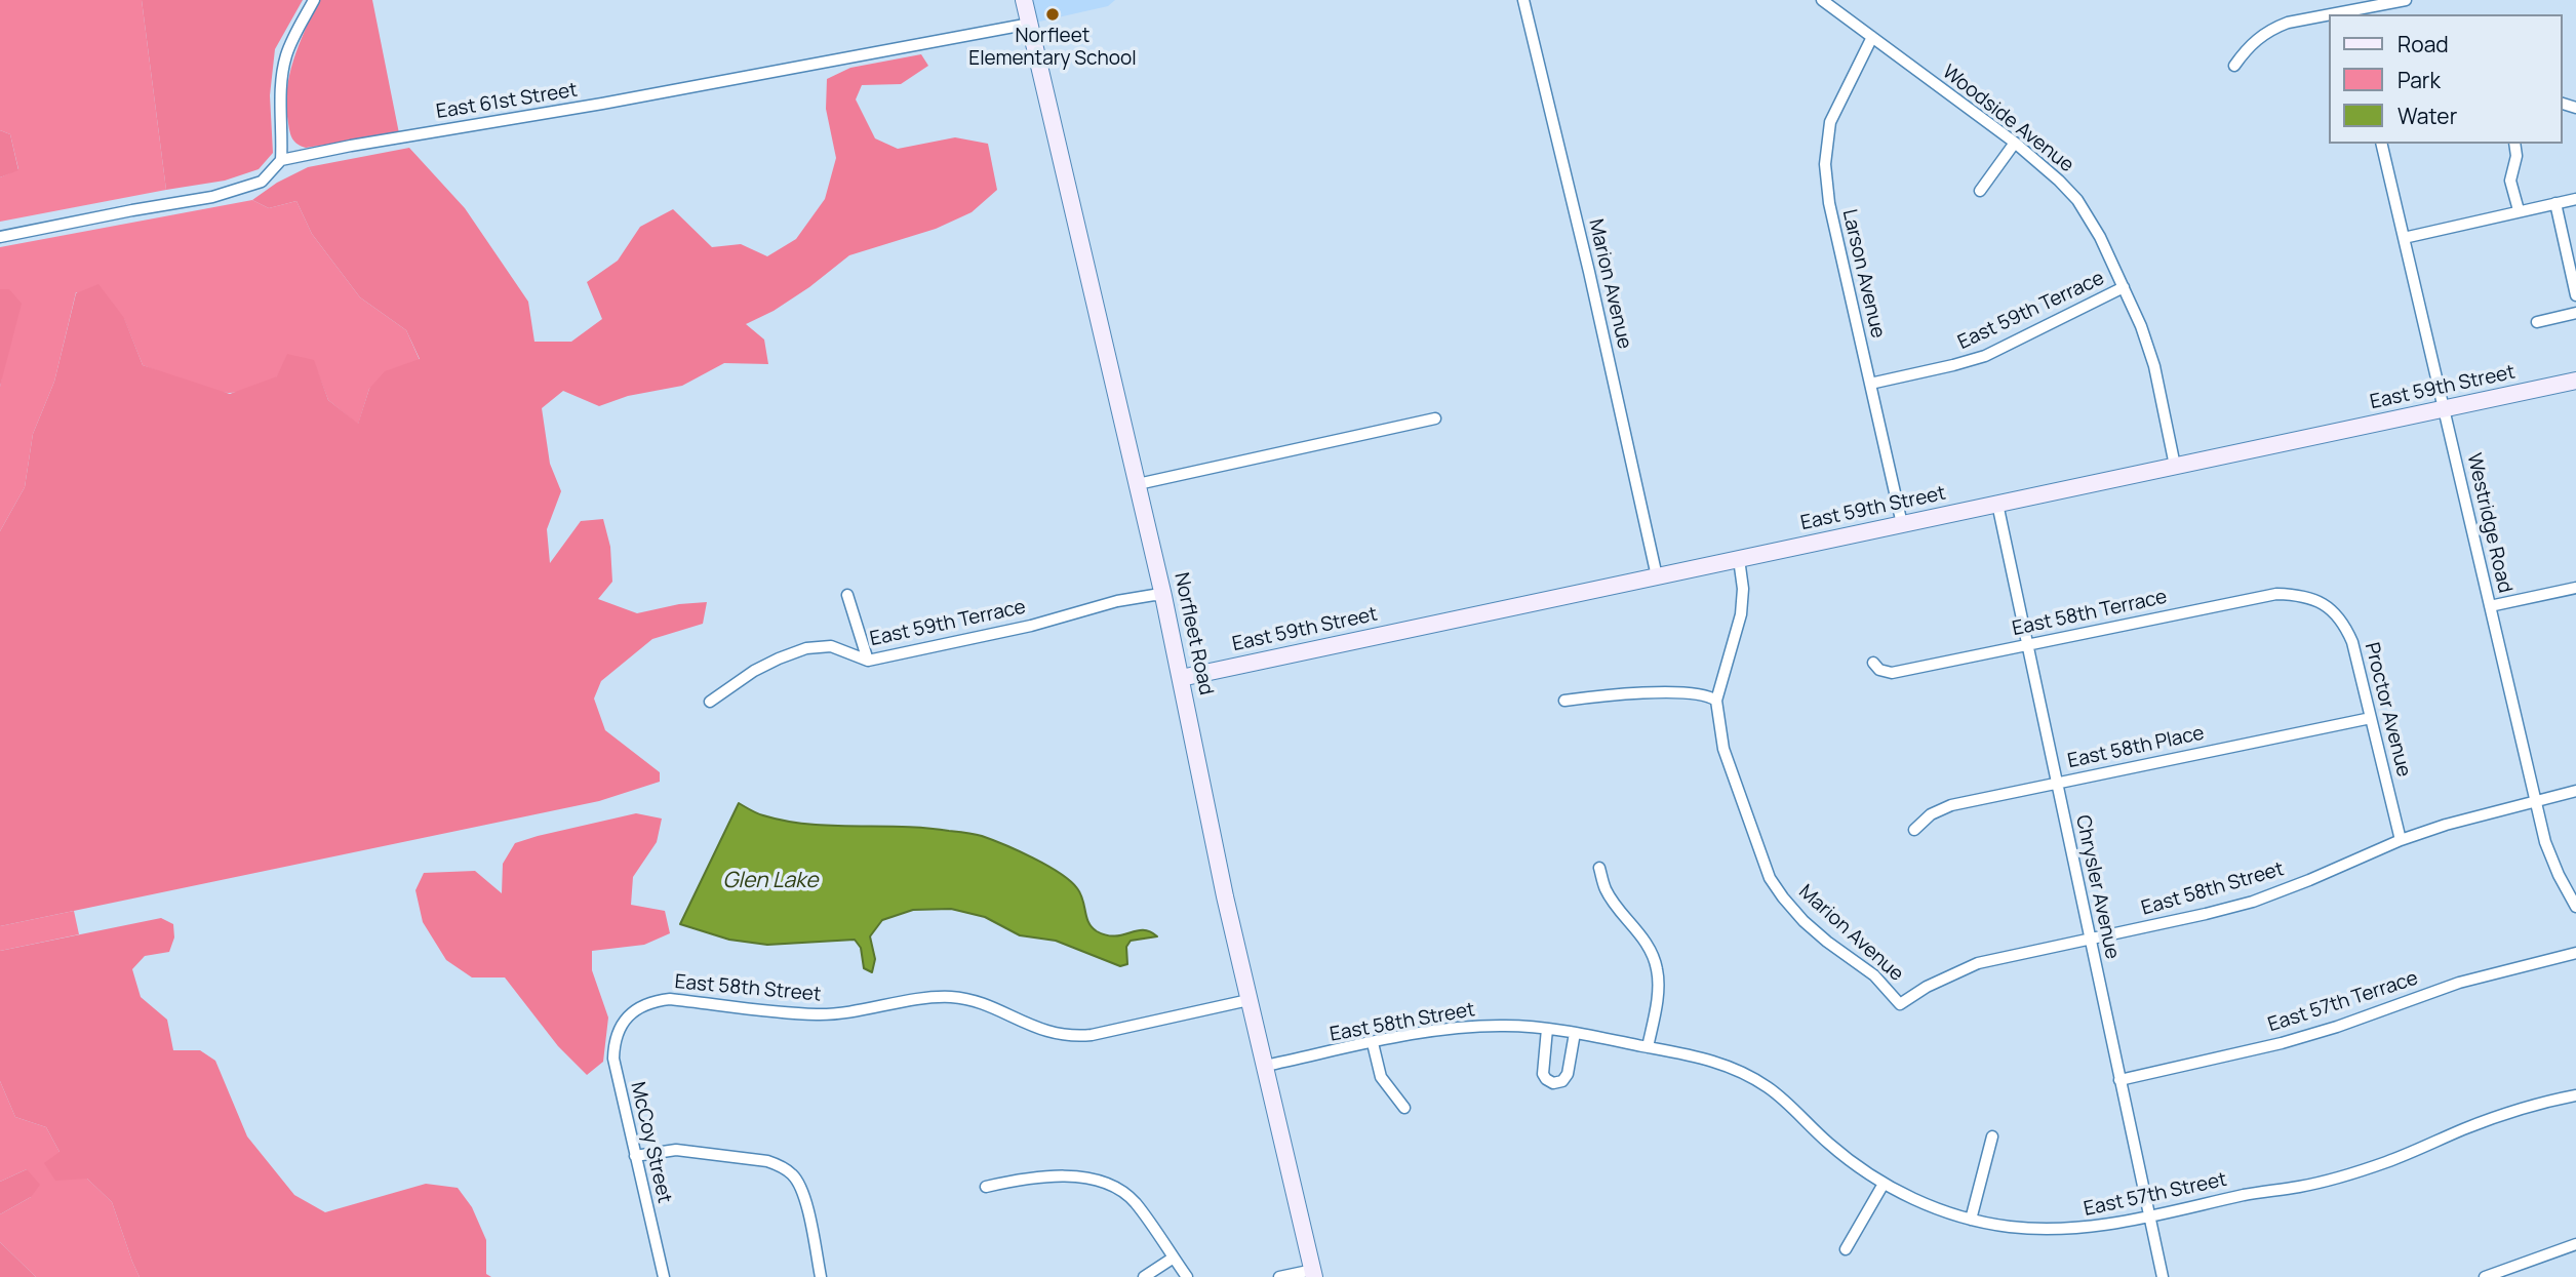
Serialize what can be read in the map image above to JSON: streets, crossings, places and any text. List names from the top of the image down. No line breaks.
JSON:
{"streets":{"street":["East 61st Street","Woodside Avenue","Larson Avenue","Marion Avenue","East 59th Terrace","East 59th Street","Westridge Road","East 58th Terrace","Norfleet Road","Proctor Avenue","East 58th Place","Chrysler Avenue","East 58th Street","East 57th Terrace","McCoy Street","East 57th Street"]},"crossings":[["East 61st Street","Norfleet Road"],["Woodside Avenue","Larson Avenue"],["Woodside Avenue","East 59th Terrace"],["Woodside Avenue","East 59th Street"],["Larson Avenue","East 59th Terrace"],["Larson Avenue","East 59th Street"],["Marion Avenue","East 59th Street"],["Marion Avenue","East 58th Street"],["East 59th Terrace","Norfleet Road"],["East 59th Street","Westridge Road"],["East 59th Street","Norfleet Road"],["East 59th Street","Chrysler Avenue"],["Westridge Road","East 58th Street"],["East 58th Terrace","Proctor Avenue"],["East 58th Terrace","Chrysler Avenue"],["Norfleet Road","East 58th Street"],["Proctor Avenue","East 58th Place"],["Proctor Avenue","East 58th Street"],["East 58th Place","Chrysler Avenue"],["Chrysler Avenue","East 58th Street"],["Chrysler Avenue","East 57th Terrace"],["Chrysler Avenue","East 57th Street"],["East 58th Street","McCoy Street"],["East 58th Street","East 57th Street"]],"water":["Glen Lake"],"places":["Norfleet Elementary School"],"legend":["Road","Park","Water"]}
